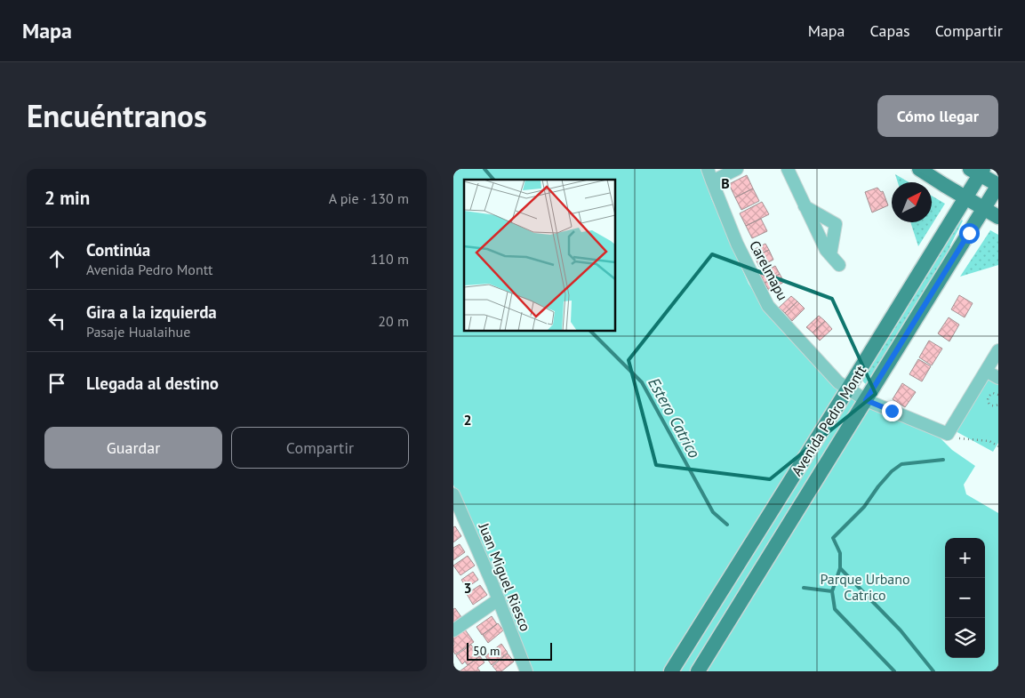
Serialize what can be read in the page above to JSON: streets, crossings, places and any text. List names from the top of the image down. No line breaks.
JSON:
{"streets":{"main road":["Avenida Pedro Montt"],"street":["Carelmapu","Juan Miguel Riesco"]},"crossings":[["Carelmapu","Avenida Pedro Montt"]],"water":["Estero Catrico"],"parks":["Parque Urbano Catrico"],"scale_bar":"50 m","north":"top right","page":{"header":"Mapa","nav":["Mapa","Capas","Compartir"],"title":"Encuéntranos","buttons":["Cómo llegar",["Guardar","Compartir"]],"heading":["2 min","A pie · 130 m"],"list":[["Continúa","Avenida Pedro Montt","110 m"],["Gira a la izquierda","Pasaje Hualaihue","20 m"],"Llegada al destino"],"map_buttons":["+","−"],"scale":"50 m"},"grid":{"columns":["B"],"rows":["2","3"]}}
